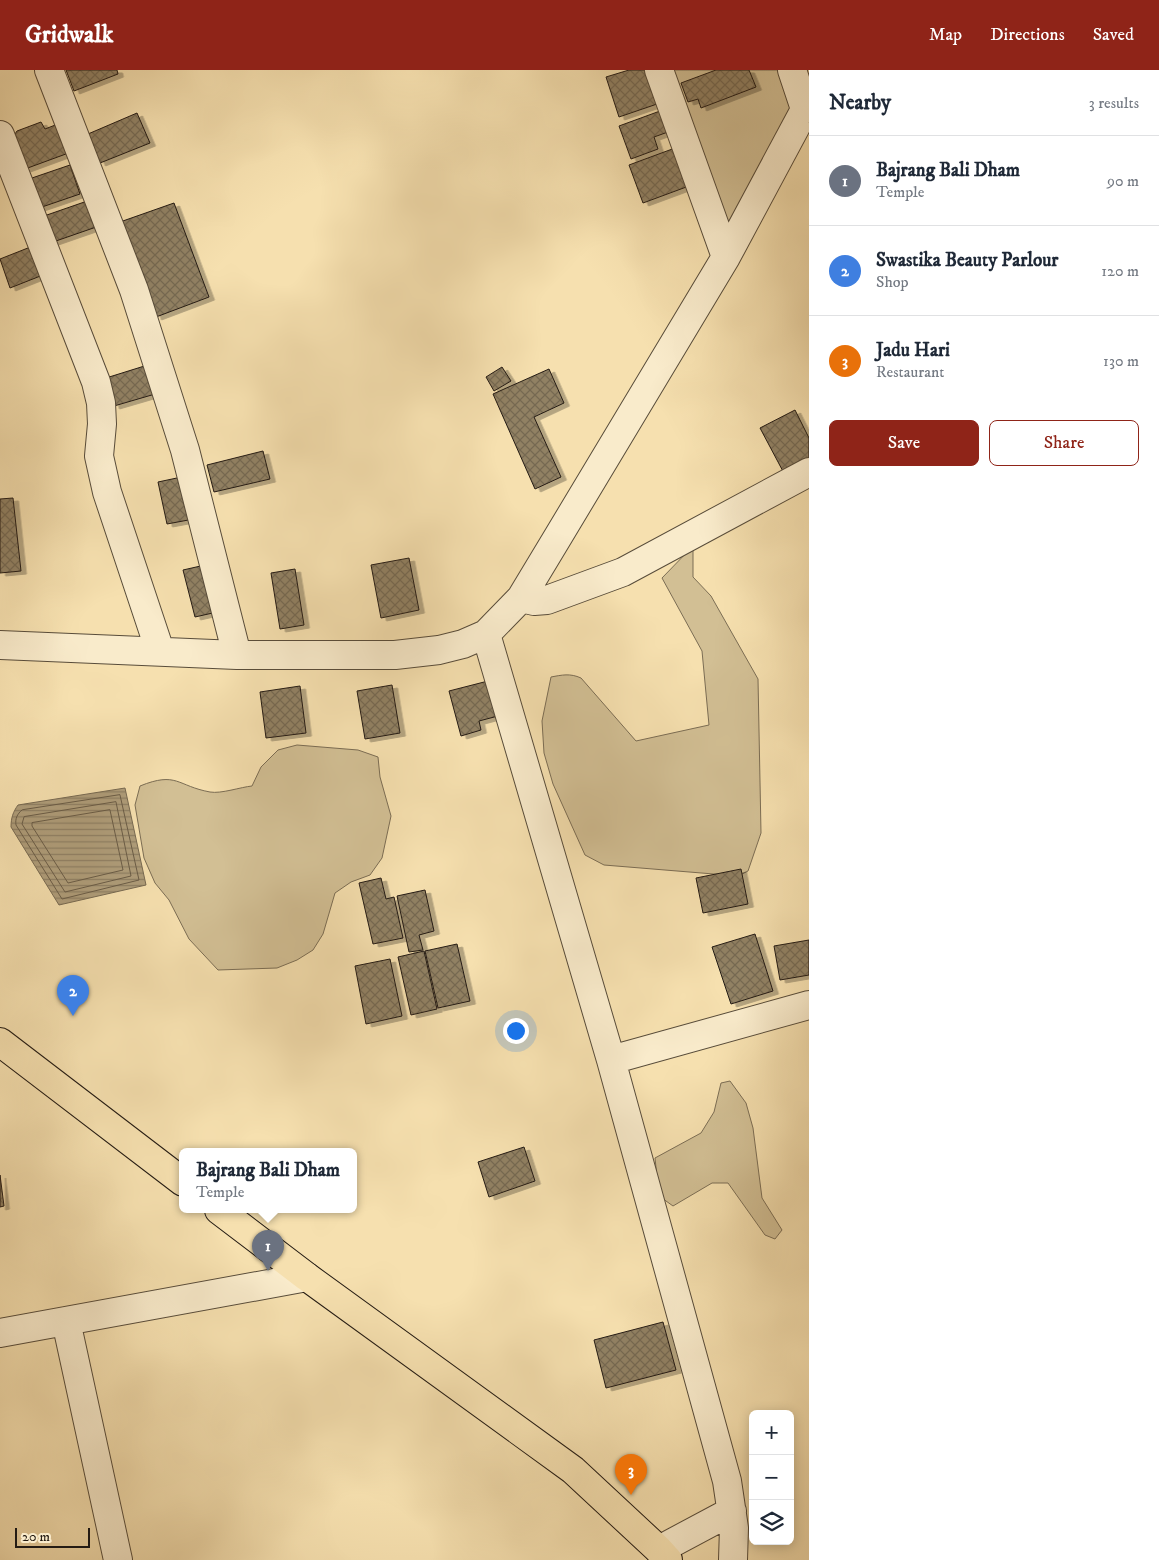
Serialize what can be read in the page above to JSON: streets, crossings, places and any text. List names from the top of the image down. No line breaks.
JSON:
{"scale_bar":"20 m","page":{"header":"Gridwalk","nav":["Map","Directions","Saved"],"heading":["Nearby","3 results"],"list":[{"mark":"1","name":"Bajrang Bali Dham","note":"Temple","value":"90 m"},{"mark":"2","name":"Swastika Beauty Parlour","note":"Shop","value":"120 m"},{"mark":"3","name":"Jadu Hari","note":"Restaurant","value":"130 m"}],"buttons":["Save","Share"],"pins":["2","1","3"],"popup":["Bajrang Bali Dham","Temple"],"map_buttons":["+","−"],"scale":"20 m"}}
